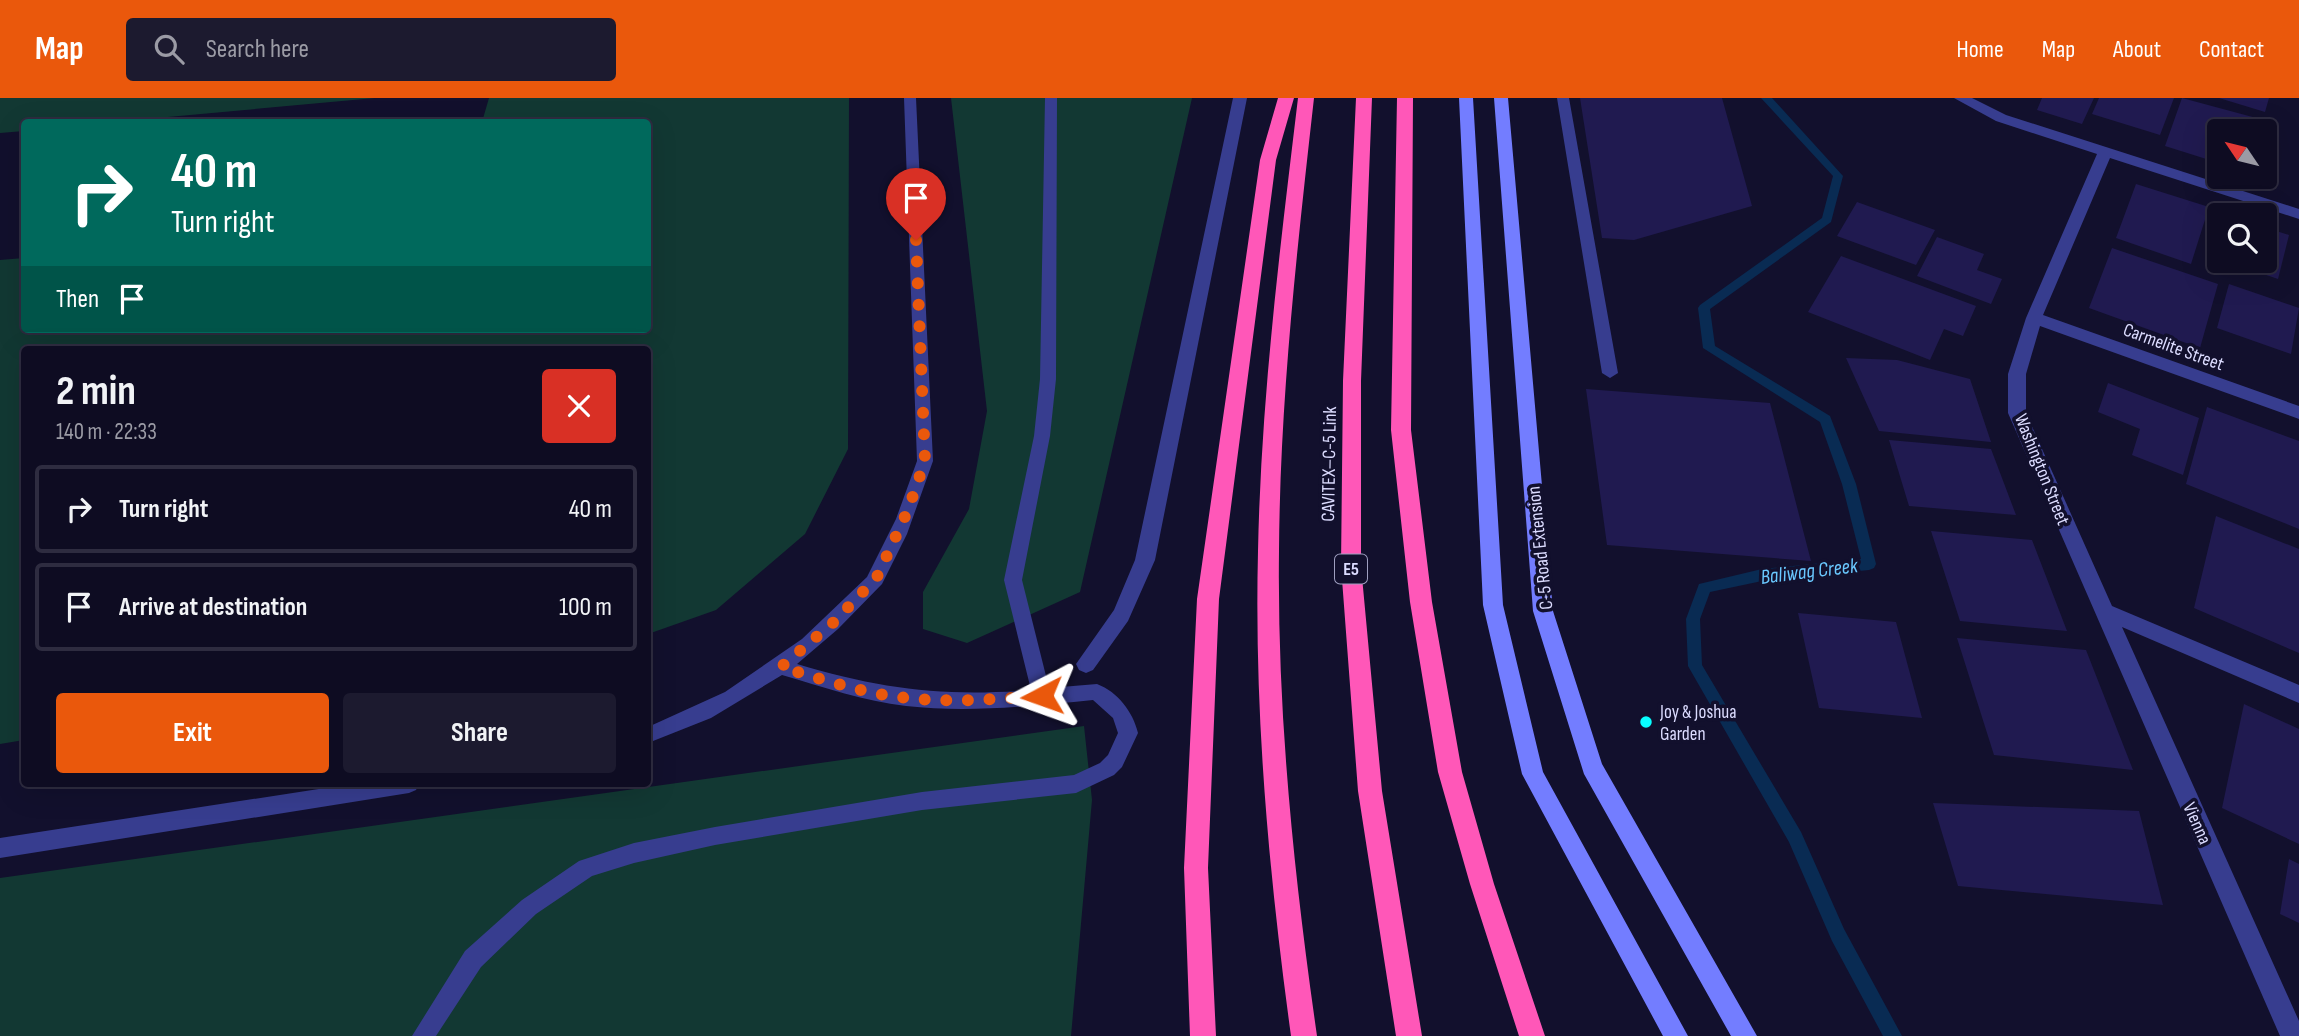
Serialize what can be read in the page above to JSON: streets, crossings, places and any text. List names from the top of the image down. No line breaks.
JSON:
{"streets":{"highway":["CAVITEX–C-5 Link","E5"],"main road":["C-5 Road Extension"],"street":["Carmelite Street","Washington Street","Vienna"]},"crossings":[["Carmelite Street","Washington Street"],["Washington Street","Vienna"]],"water":["Baliwag Creek"],"places":["Joy & Joshua Garden"],"north":"top left","page":{"header":"Map","search":"Search here","nav":["Home","Map","About","Contact"],"turn":["40 m","Turn right"],"then":"Then","heading":["2 min","140 m · 22:33"],"list":[{"name":"Turn right","value":"40 m"},{"name":"Arrive at destination","value":"100 m"}],"buttons":["Exit","Share"]}}
